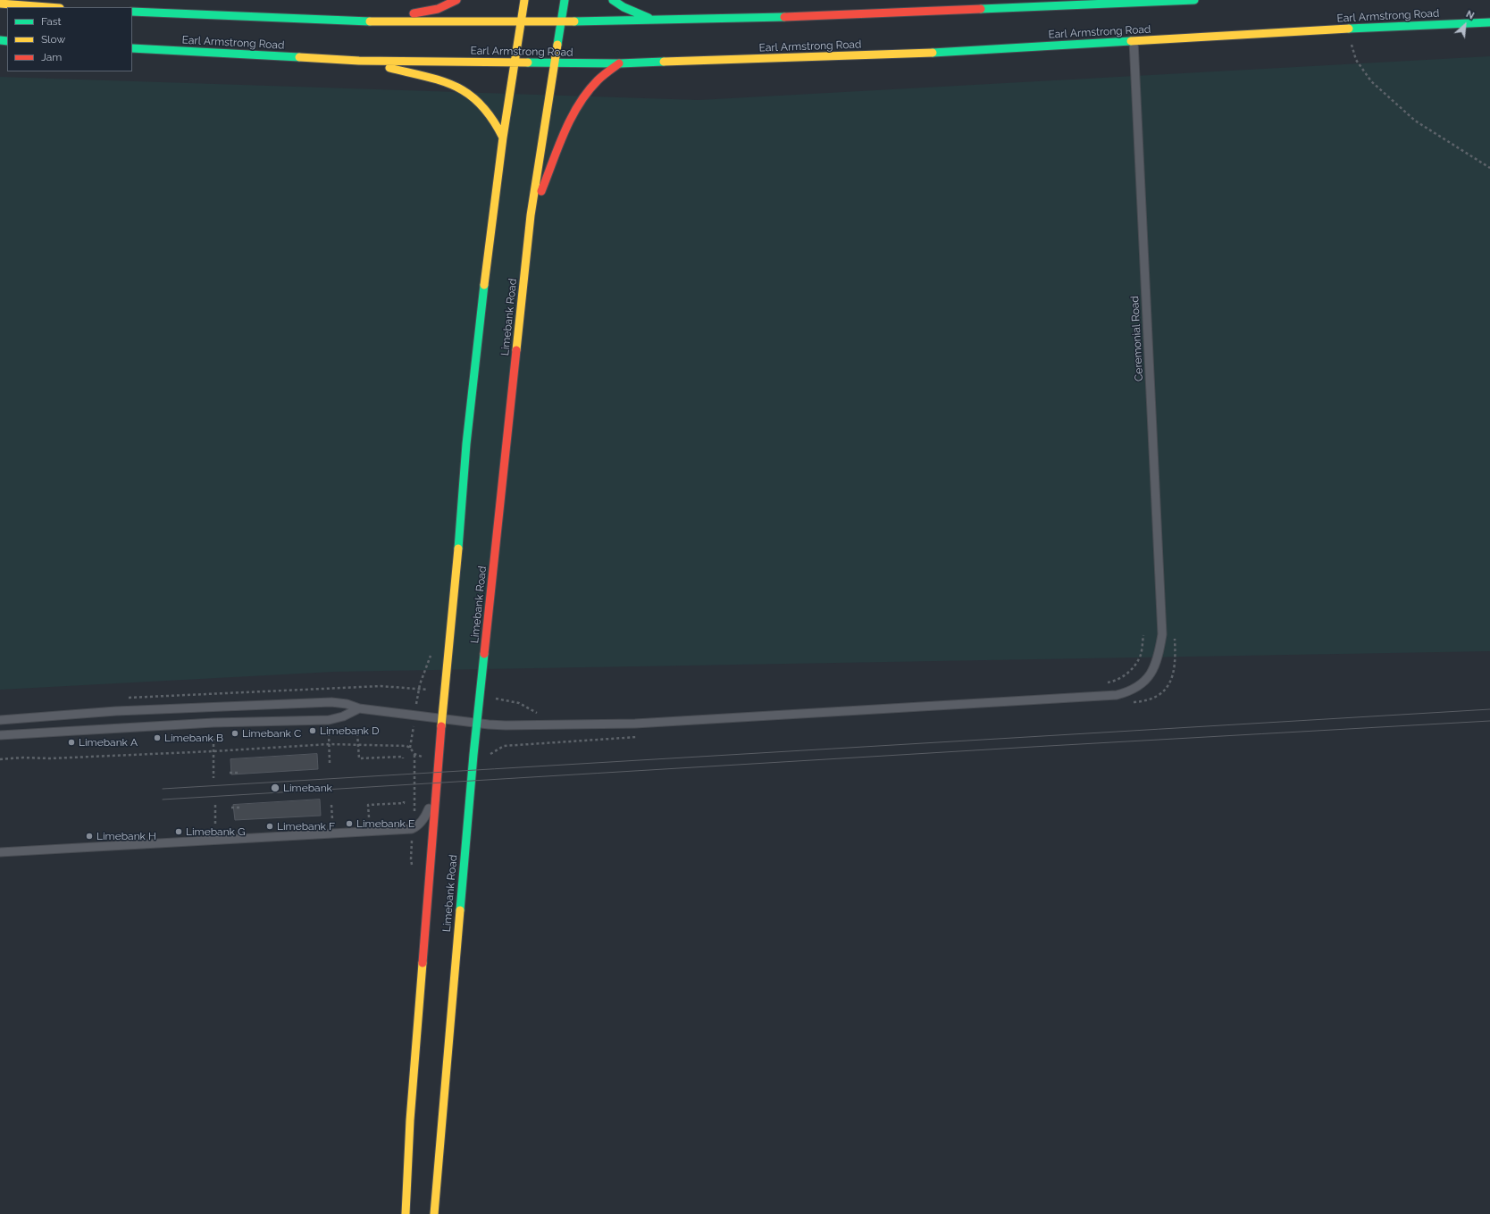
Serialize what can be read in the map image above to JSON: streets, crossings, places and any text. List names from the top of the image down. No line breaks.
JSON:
{"streets":{"main road":["Earl Armstrong Road","Limebank Road"],"lane":["Ceremonial Road"]},"crossings":[["Earl Armstrong Road","Limebank Road"],["Earl Armstrong Road","Ceremonial Road"],["Limebank Road","Ceremonial Road"]],"places":["Limebank D","Limebank C","Limebank B","Limebank A","Limebank","Limebank E","Limebank F","Limebank G","Limebank H"],"legend":["Fast","Slow","Jam"],"north":"top right"}
